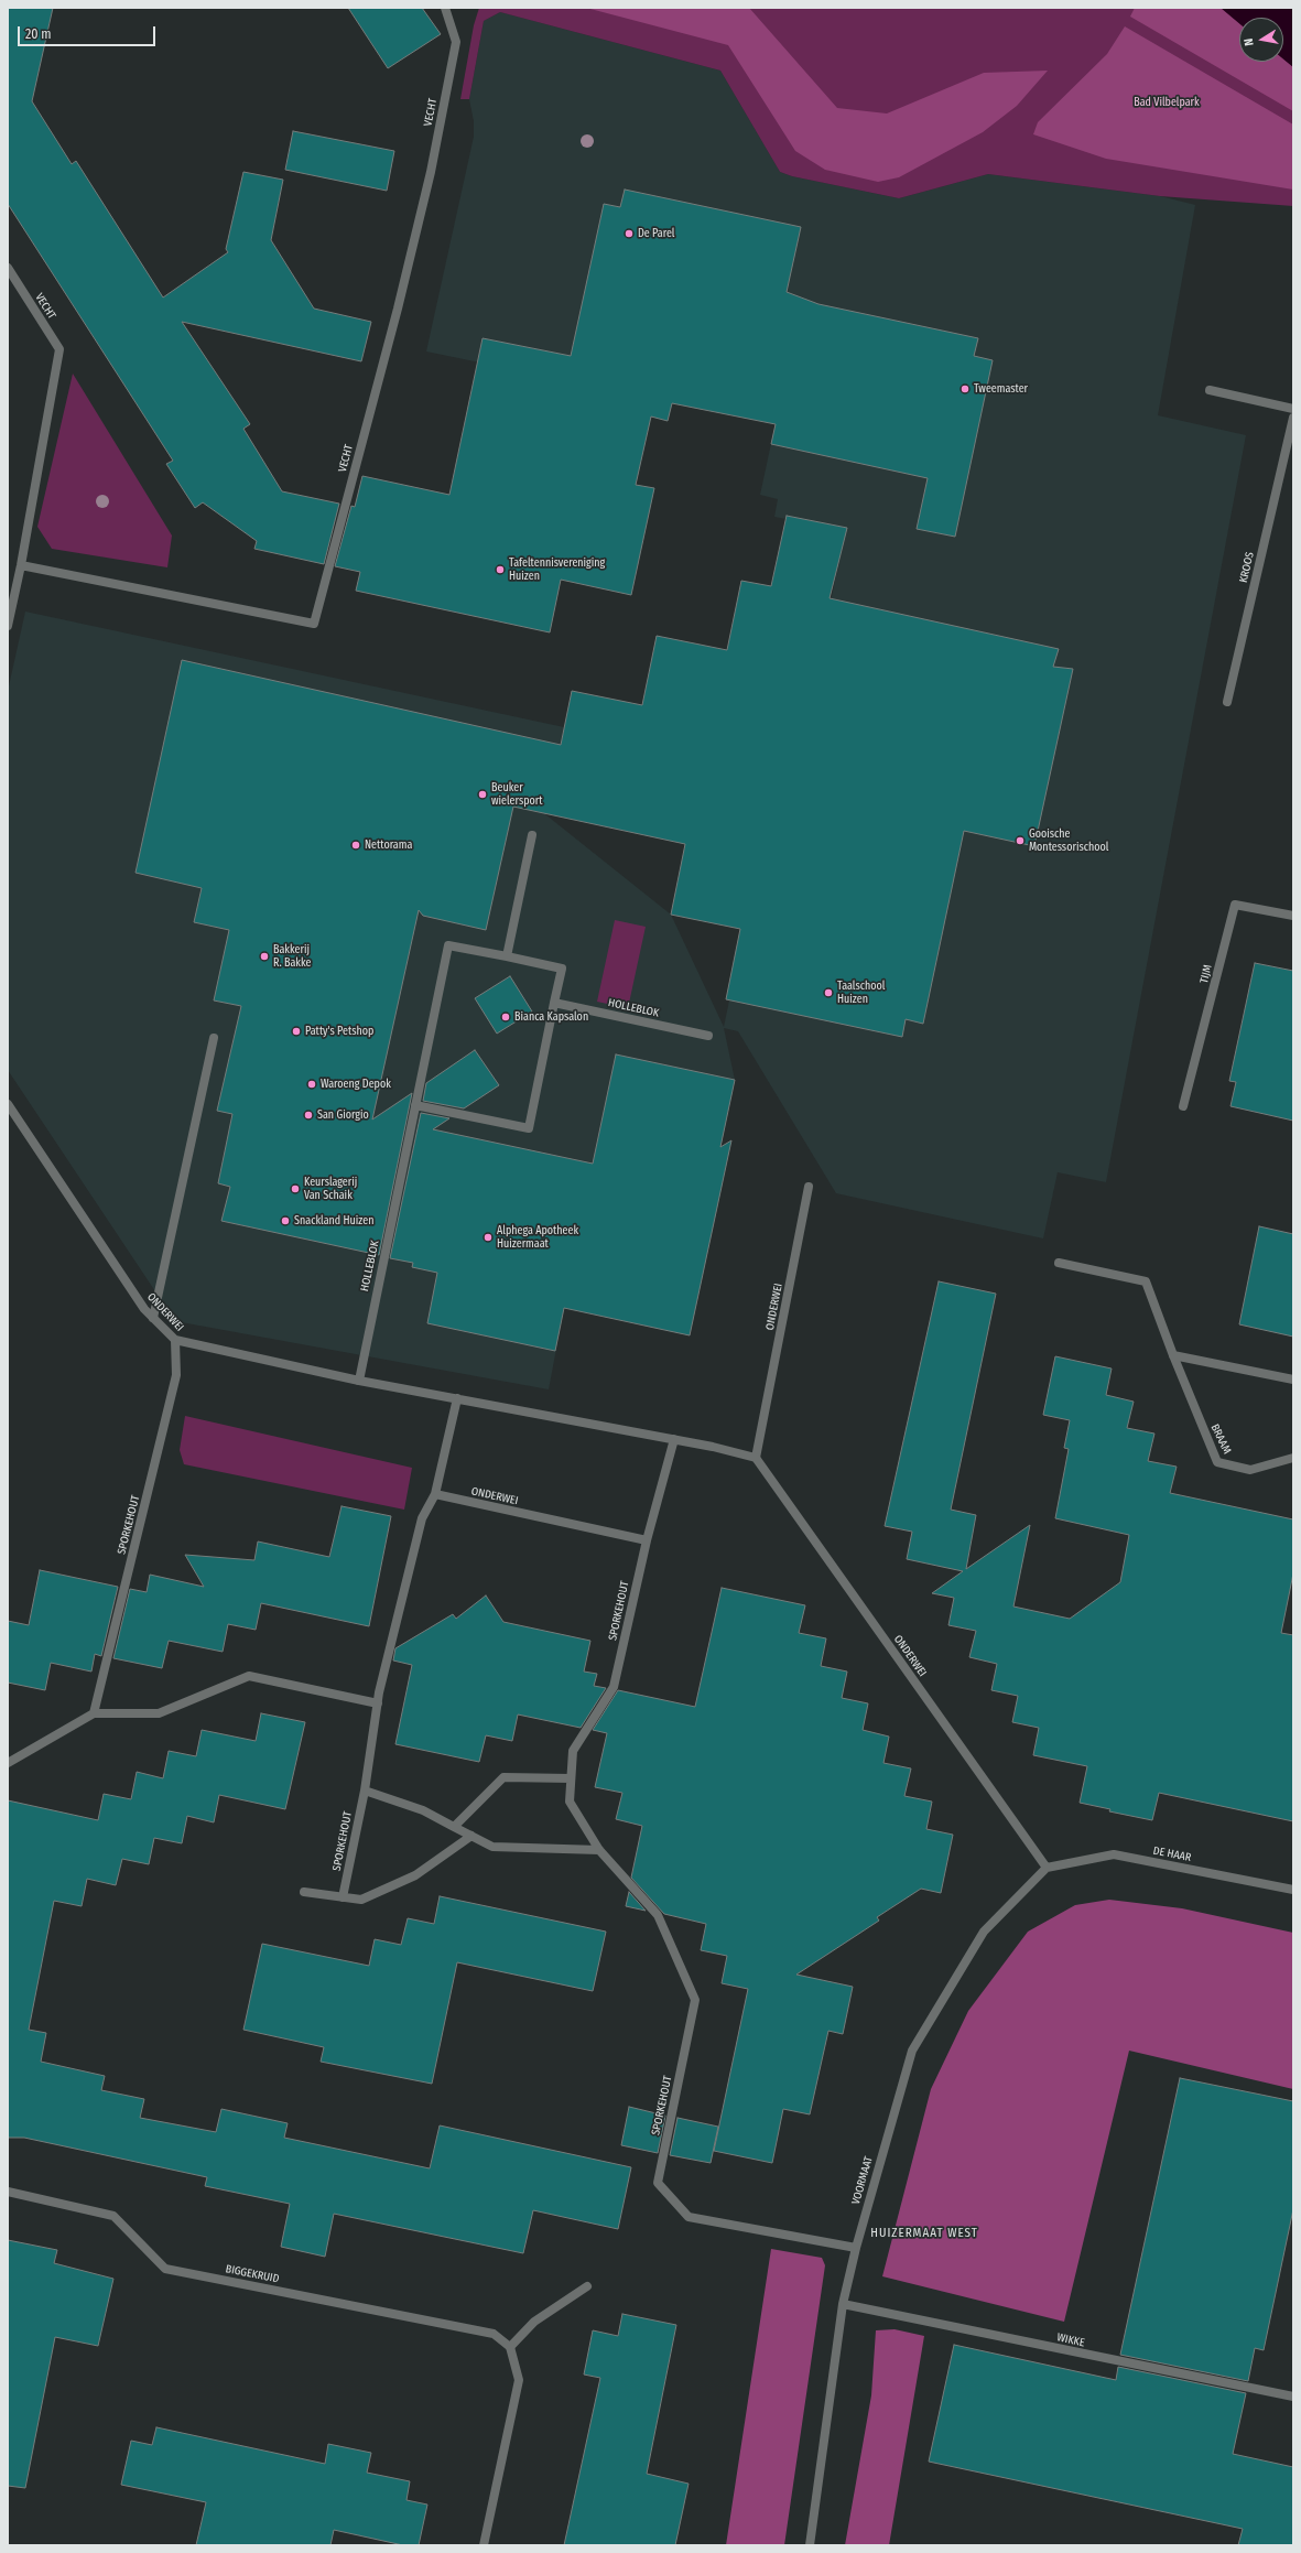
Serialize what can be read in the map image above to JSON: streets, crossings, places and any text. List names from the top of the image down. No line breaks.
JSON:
{"streets":{"street":["VECHT","KROOS","TIJM","HOLLEBLOK","ONDERWEI","BRAAM","SPORKEHOUT","DE HAAR","VOORMAAT","BIGGEKRUID","WIKKE"]},"crossings":[["HOLLEBLOK","ONDERWEI"],["ONDERWEI","SPORKEHOUT"],["ONDERWEI","DE HAAR"],["ONDERWEI","VOORMAAT"],["SPORKEHOUT","VOORMAAT"],["DE HAAR","VOORMAAT"],["VOORMAAT","WIKKE"]],"districts":["HUIZERMAAT WEST"],"parks":["Bad Vilbelpark"],"places":["De Parel","Tweemaster","Tafeltennisvereniging Huizen","Beuker wielersport","Gooische Montessorischool","Nettorama","Bakkerij R. Bakke","Taalschool Huizen","Bianca Kapsalon","Patty's Petshop","Waroeng Depok","San Giorgio","Keurslagerij Van Schaik","Snackland Huizen","Alphega Apotheek Huizermaat"],"scale_bar":"20 m","north":"left"}
